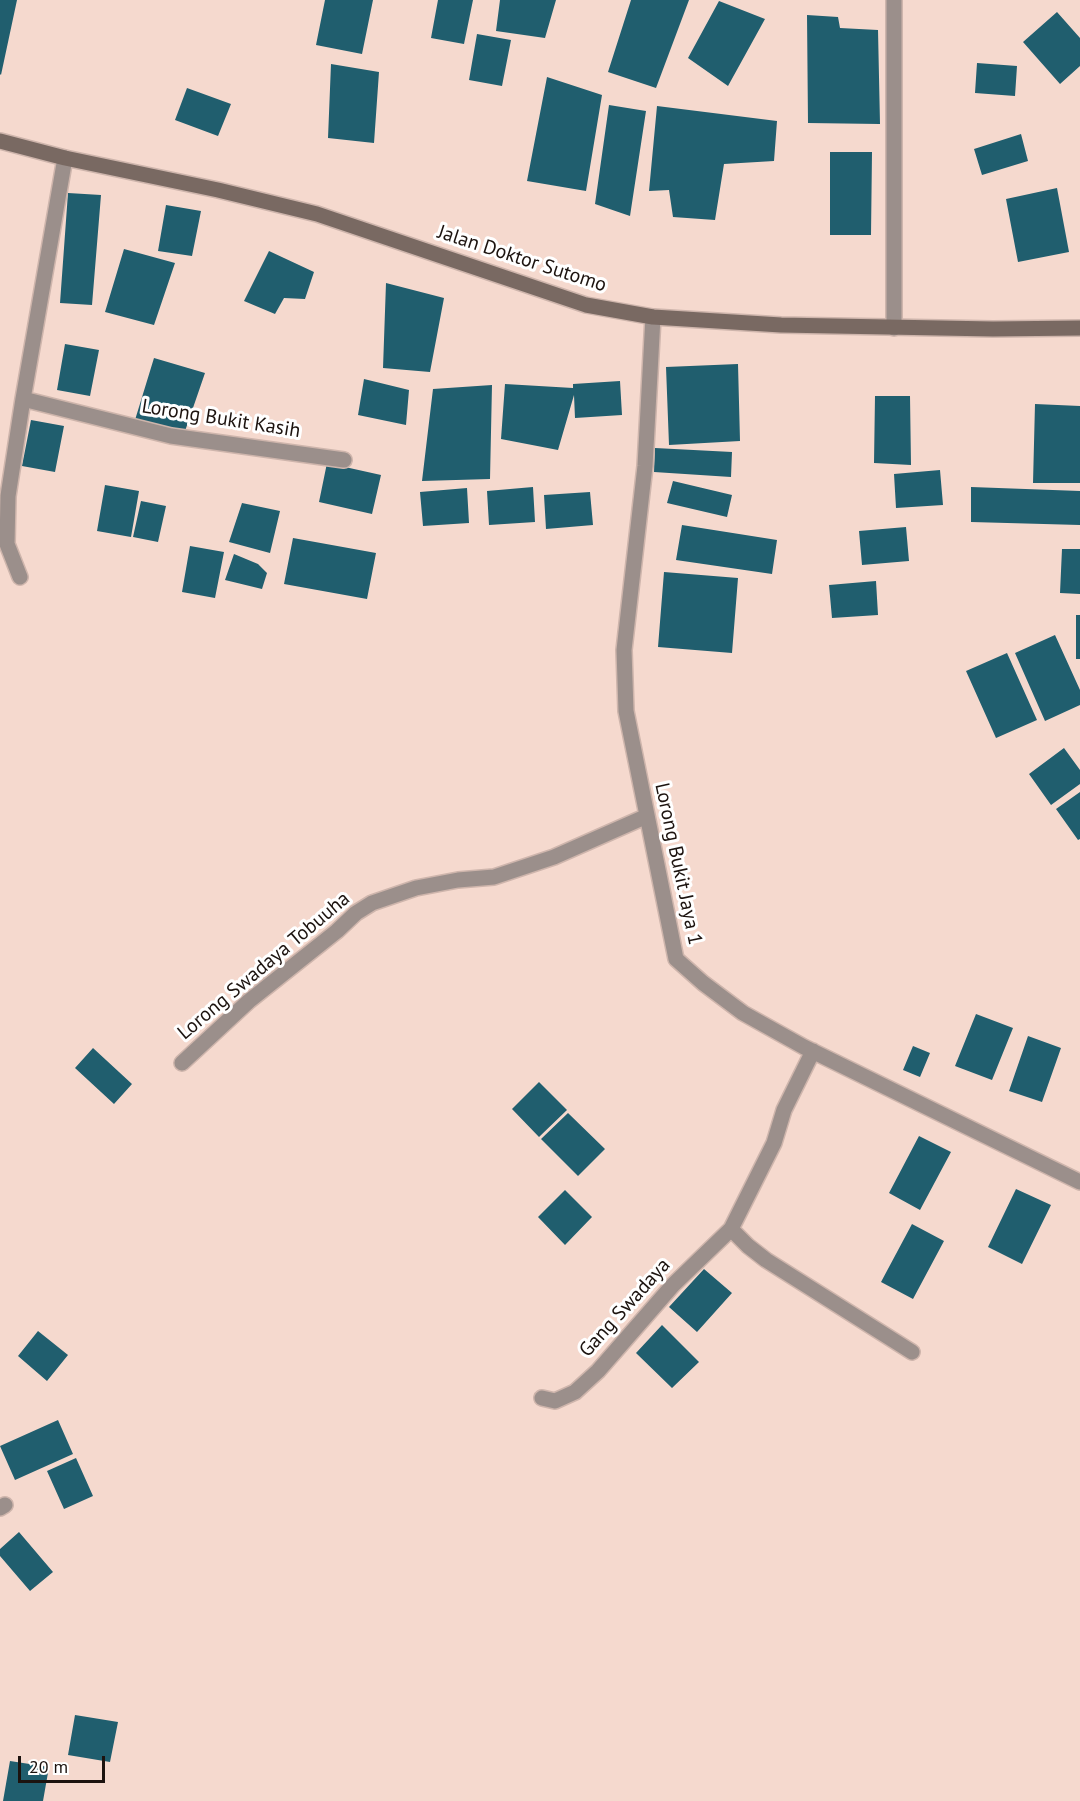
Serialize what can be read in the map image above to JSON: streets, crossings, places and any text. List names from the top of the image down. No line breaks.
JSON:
{"streets":{"street":["Jalan Doktor Sutomo","Lorong Bukit Kasih","Lorong Bukit Jaya 1","Lorong Swadaya Tobuuha","Gang Swadaya"]},"crossings":[["Jalan Doktor Sutomo","Lorong Bukit Jaya 1"],["Lorong Bukit Jaya 1","Lorong Swadaya Tobuuha"],["Lorong Bukit Jaya 1","Gang Swadaya"]],"scale_bar":"20 m"}
